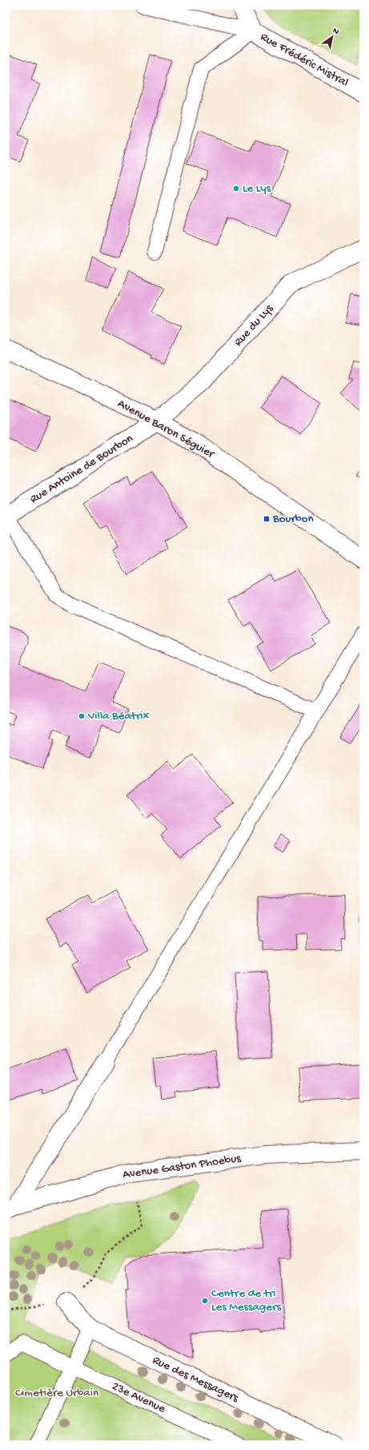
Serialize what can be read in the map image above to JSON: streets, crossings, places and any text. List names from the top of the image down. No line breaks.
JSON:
{"streets":{"street":["Rue Frédéric Mistral","Rue du Lys","Avenue Baron Séguier","Rue Antoine de Bourbon","Avenue Gaston Phoebus","Rue des Messagers"],"lane":["23e Avenue"]},"crossings":[["Rue du Lys","Avenue Baron Séguier"],["Rue du Lys","Rue Antoine de Bourbon"],["Avenue Baron Séguier","Rue Antoine de Bourbon"]],"parks":["Cimetière Urbain"],"places":{"other":["Le Lys","Villa Béatrix","Centre de tri Les Messagers"],"transit":["Bourbon"]},"north":"top right"}
